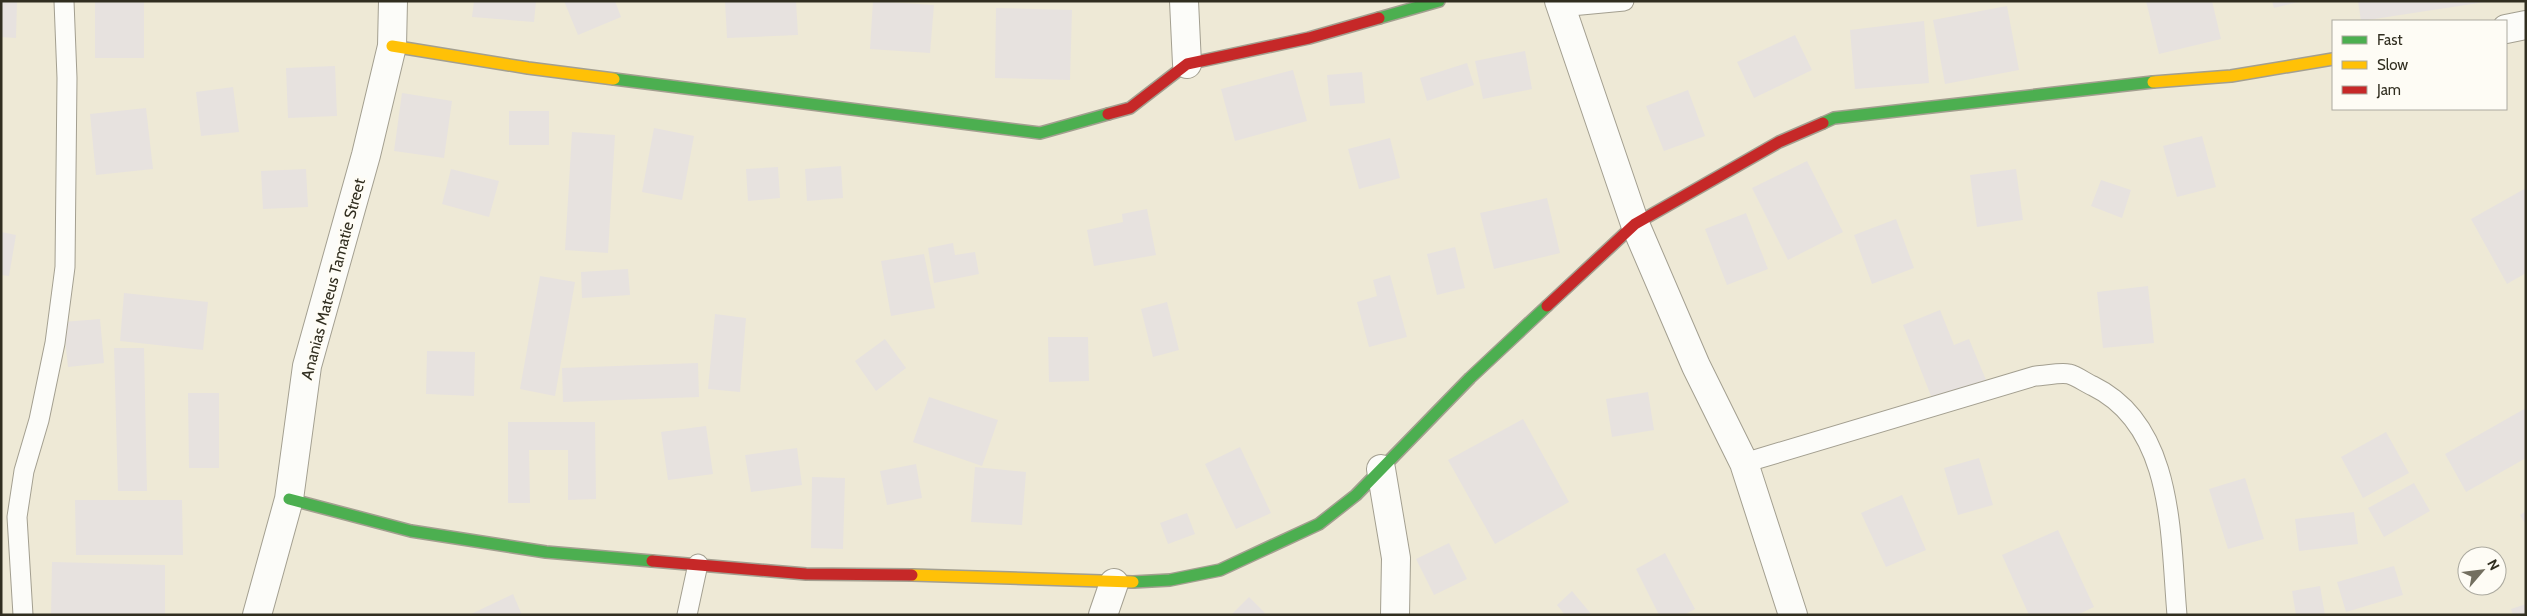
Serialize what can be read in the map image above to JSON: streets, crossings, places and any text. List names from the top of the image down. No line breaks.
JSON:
{"streets":{"street":["Ananias Mateus Tamatie Street"]},"legend":["Fast","Slow","Jam"],"north":"top right"}
